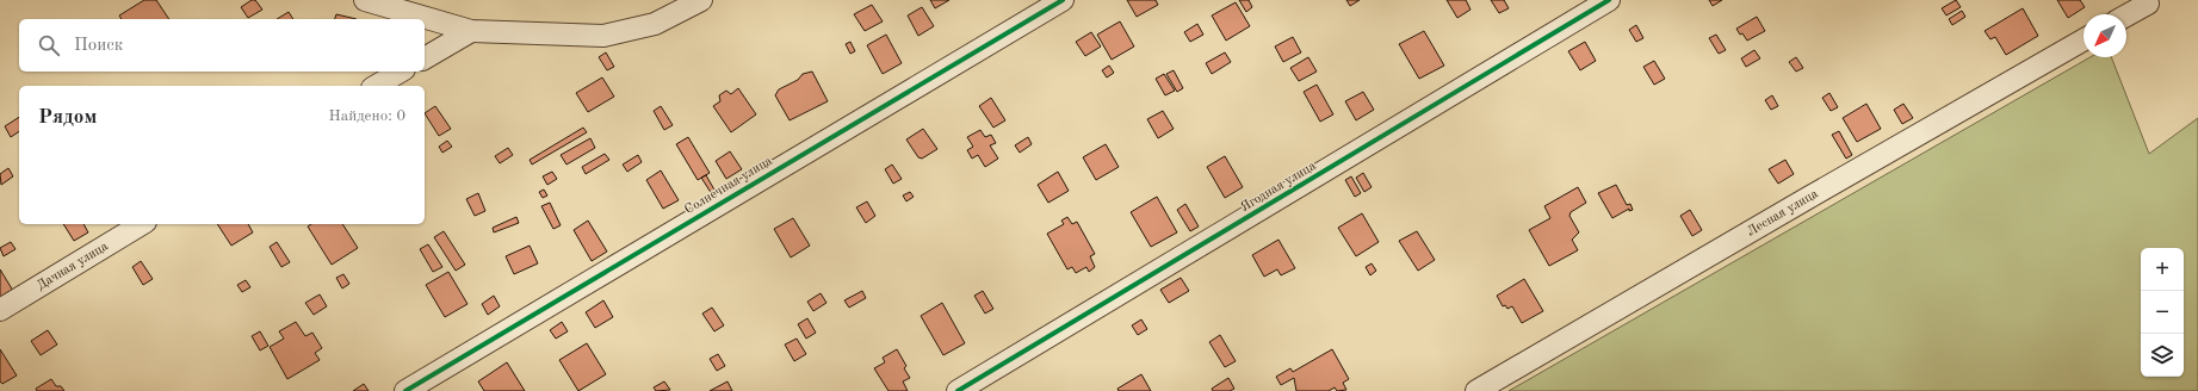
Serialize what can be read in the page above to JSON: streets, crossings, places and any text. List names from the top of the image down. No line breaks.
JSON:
{"streets":{"street":["Солнечная улица","Ягодная улица","Лесная улица","Дачная улица"]},"north":"bottom left","page":{"search":"Поиск","heading":["Рядом","Найдено: 0"],"map_buttons":["+","−"]}}
